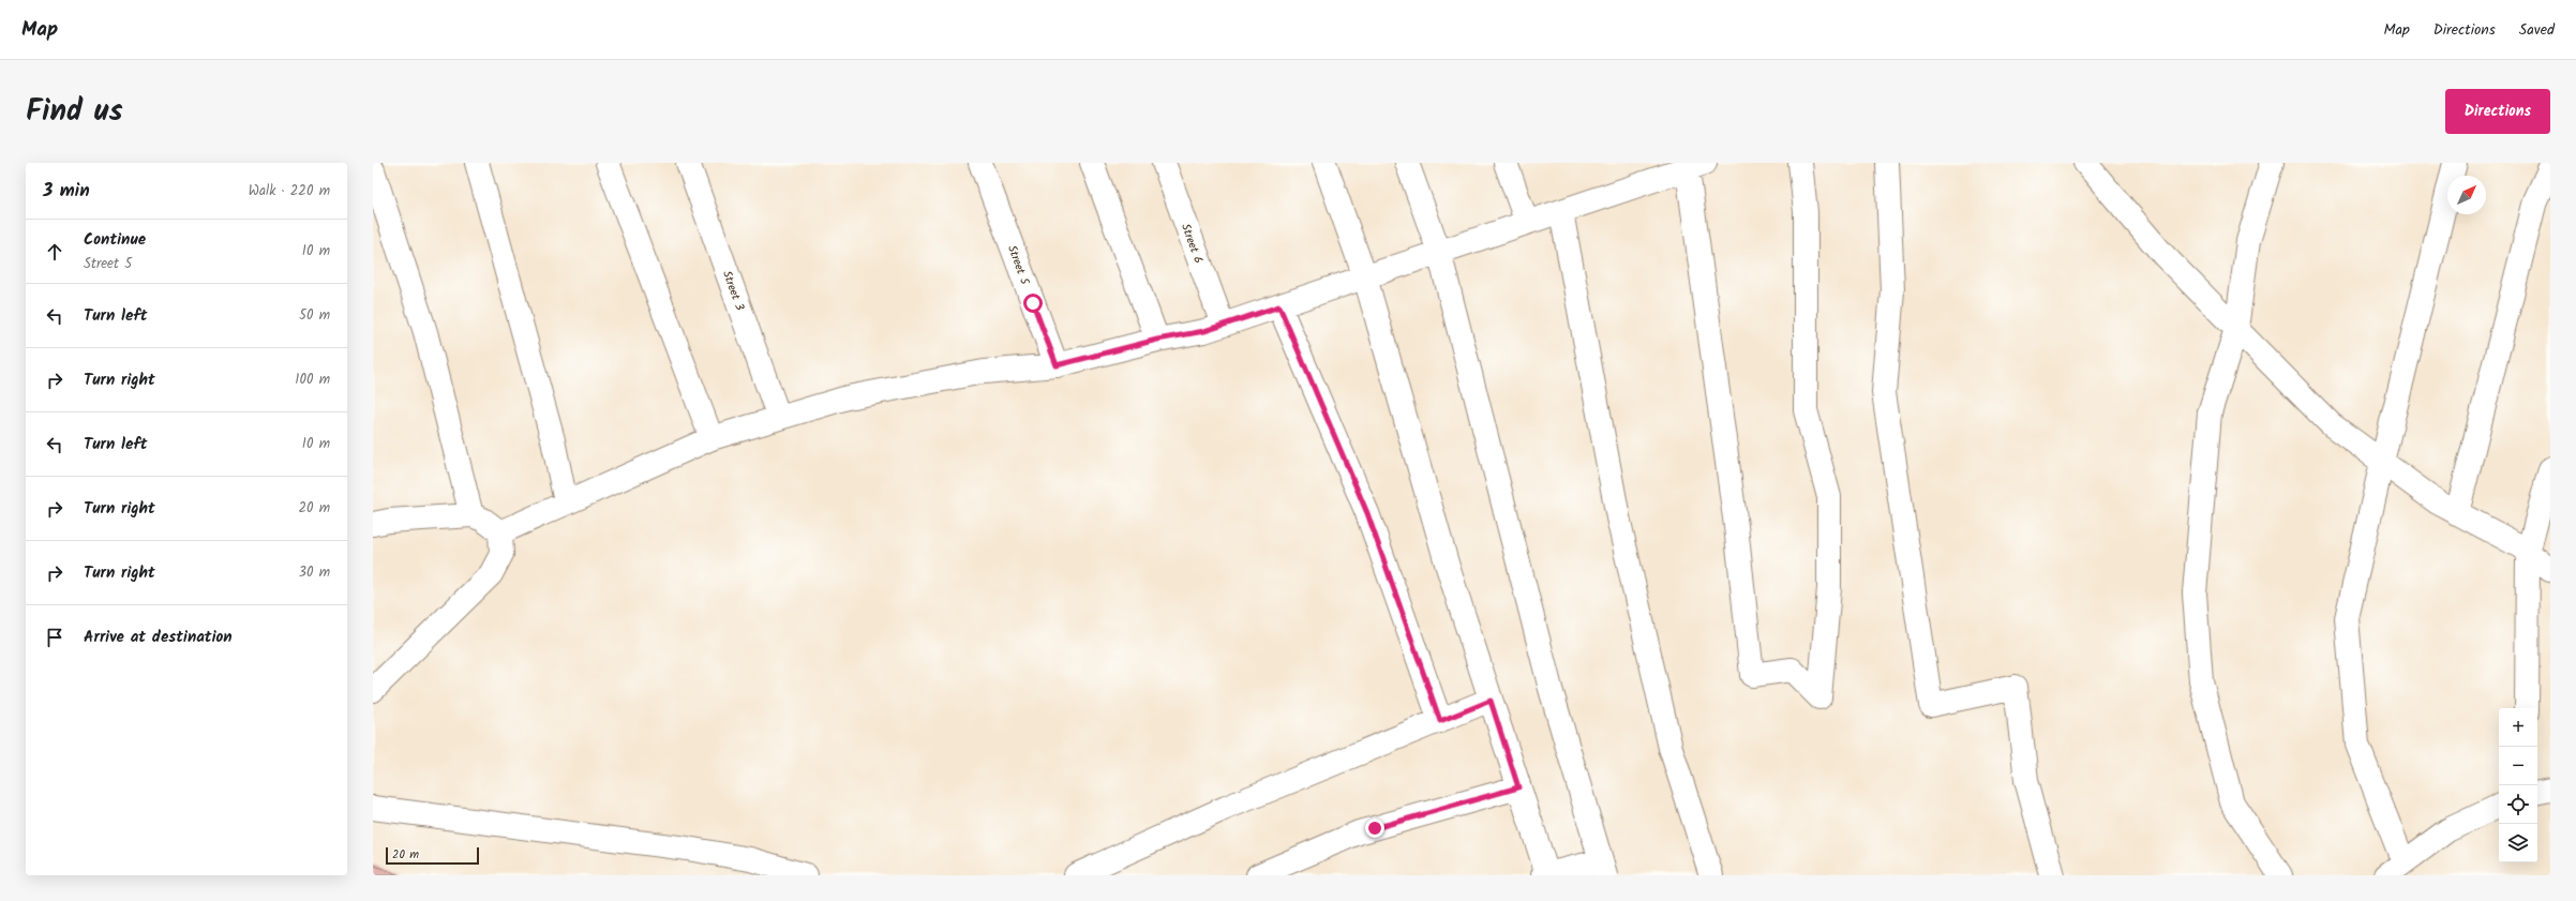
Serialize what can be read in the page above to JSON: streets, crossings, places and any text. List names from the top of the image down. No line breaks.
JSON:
{"streets":{"street":["Street 6","Street 5","Street 3"]},"scale_bar":"20 m","north":"top right","page":{"header":"Map","nav":["Map","Directions","Saved"],"title":"Find us","buttons":"Directions","heading":["3 min","Walk · 220 m"],"list":[["Continue","Street 5","10 m"],["Turn left","50 m"],["Turn right","100 m"],["Turn left","10 m"],["Turn right","20 m"],["Turn right","30 m"],"Arrive at destination"],"map_buttons":["+","−"],"scale":"20 m"}}
